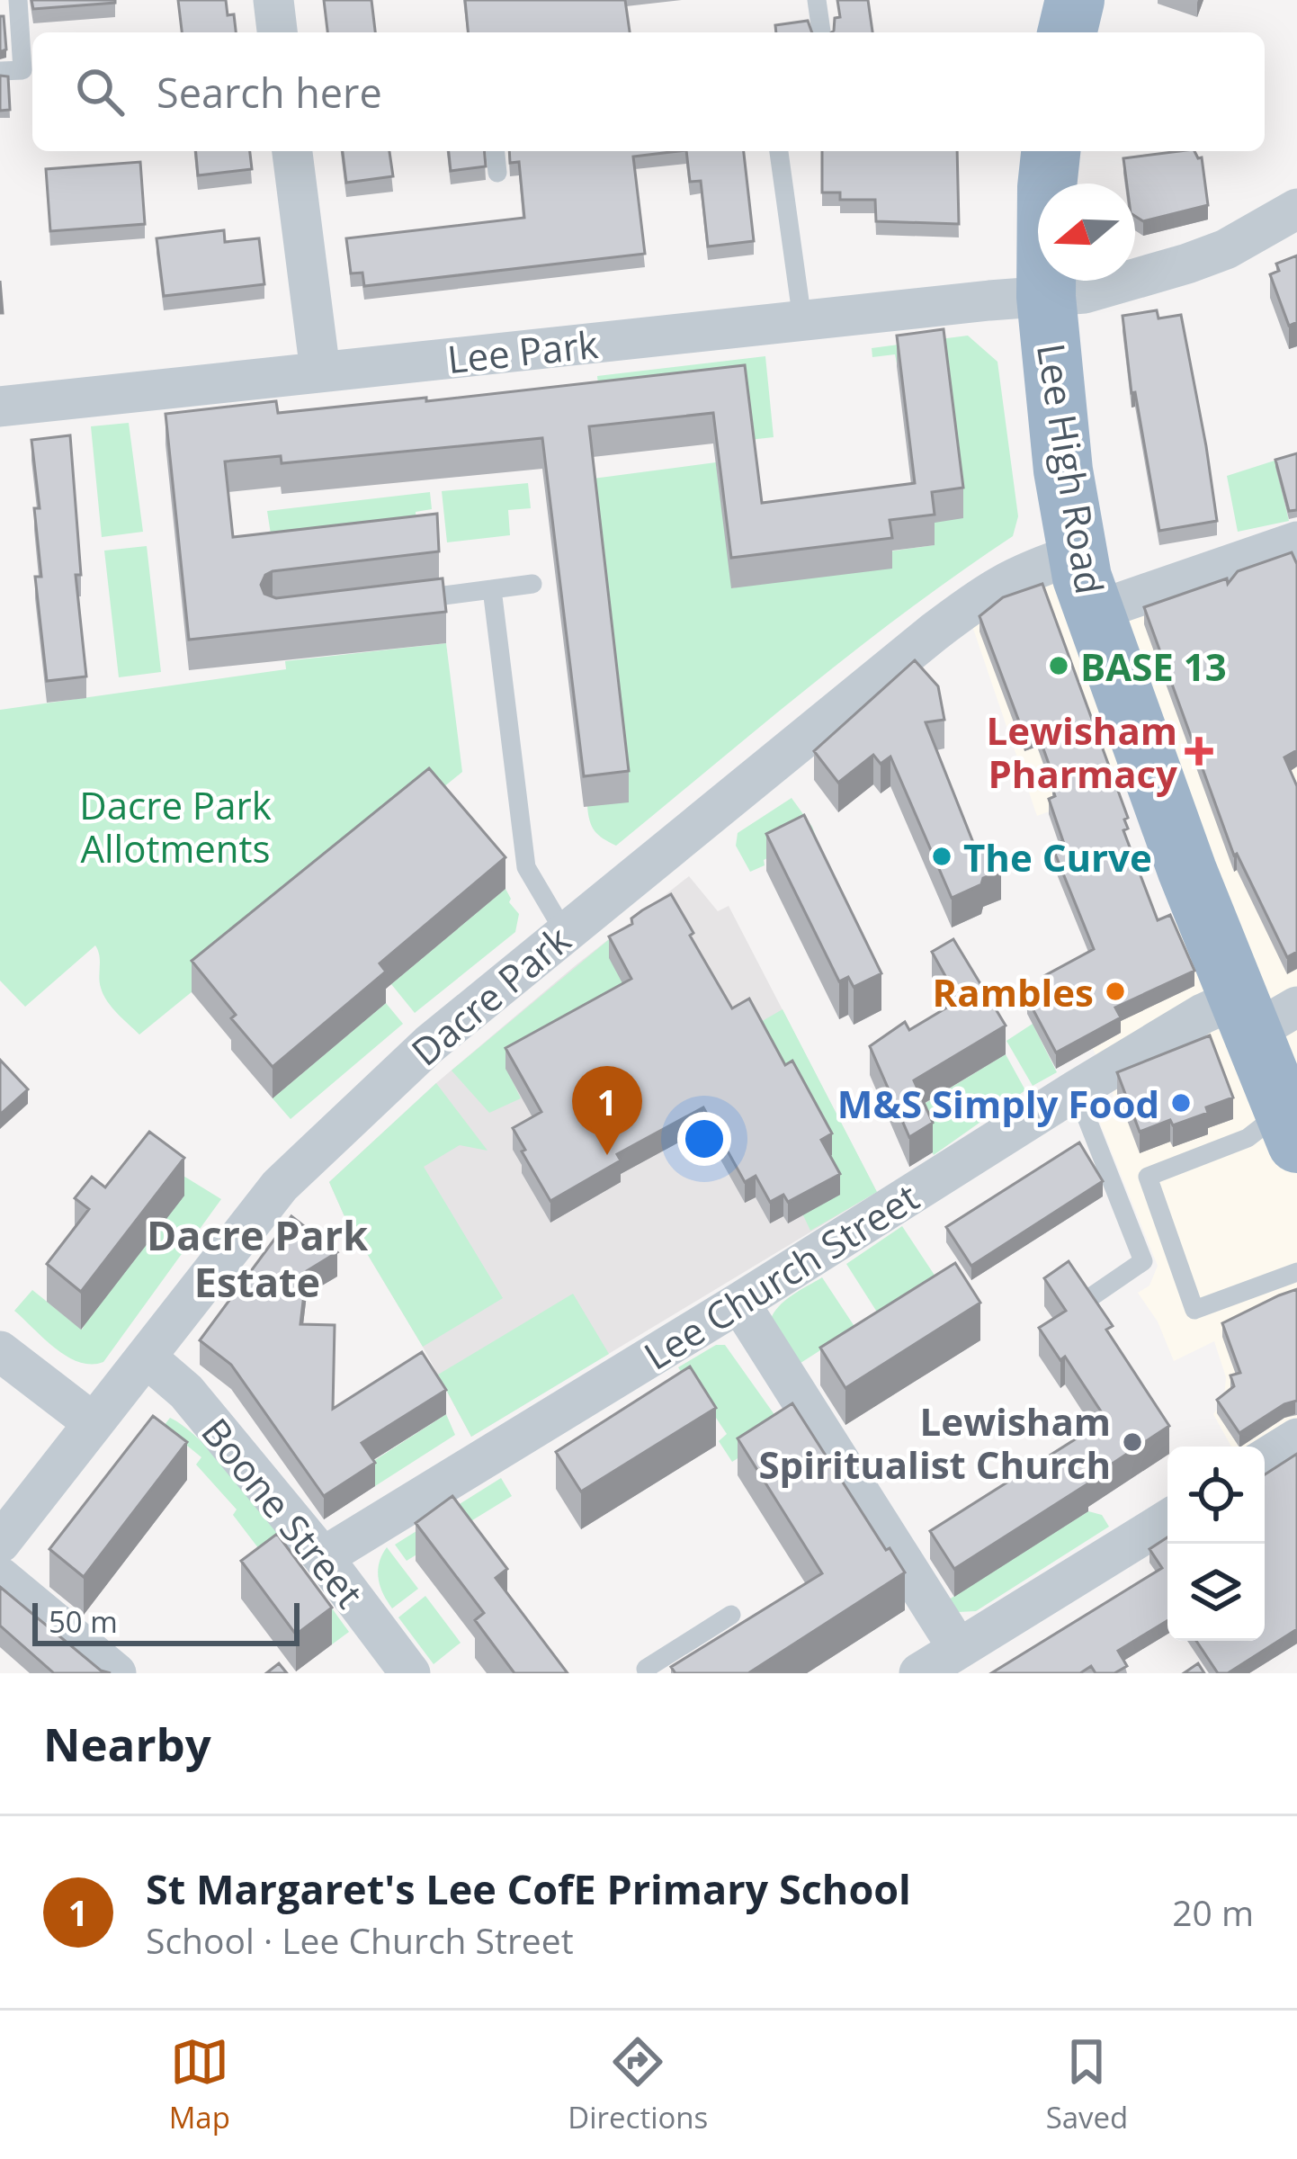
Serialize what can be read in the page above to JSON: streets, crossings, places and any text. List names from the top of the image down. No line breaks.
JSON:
{"streets":{"highway":["Lee High Road"],"street":["Lee Park","Dacre Park","Lee Church Street","Boone Street"]},"crossings":[["Lee Park","Lee High Road"],["Lee High Road","Dacre Park"],["Lee High Road","Lee Church Street"],["Dacre Park","Boone Street"],["Lee Church Street","Boone Street"]],"districts":["Dacre Park Estate"],"parks":["Dacre Park Allotments"],"places":{"other":["BASE 13","The Curve","Rambles","M&S Simply Food","Lewisham Spiritualist Church"],"health":["Lewisham Pharmacy"]},"scale_bar":"50 m","north":"left","page":{"search":"Search here","pins":"1","scale":"50 m","heading":"Nearby","list":[{"mark":"1","name":"St Margaret's Lee CofE Primary School","note":"School · Lee Church Street","value":"20 m"}],"nav":["Map","Directions","Saved"]}}
